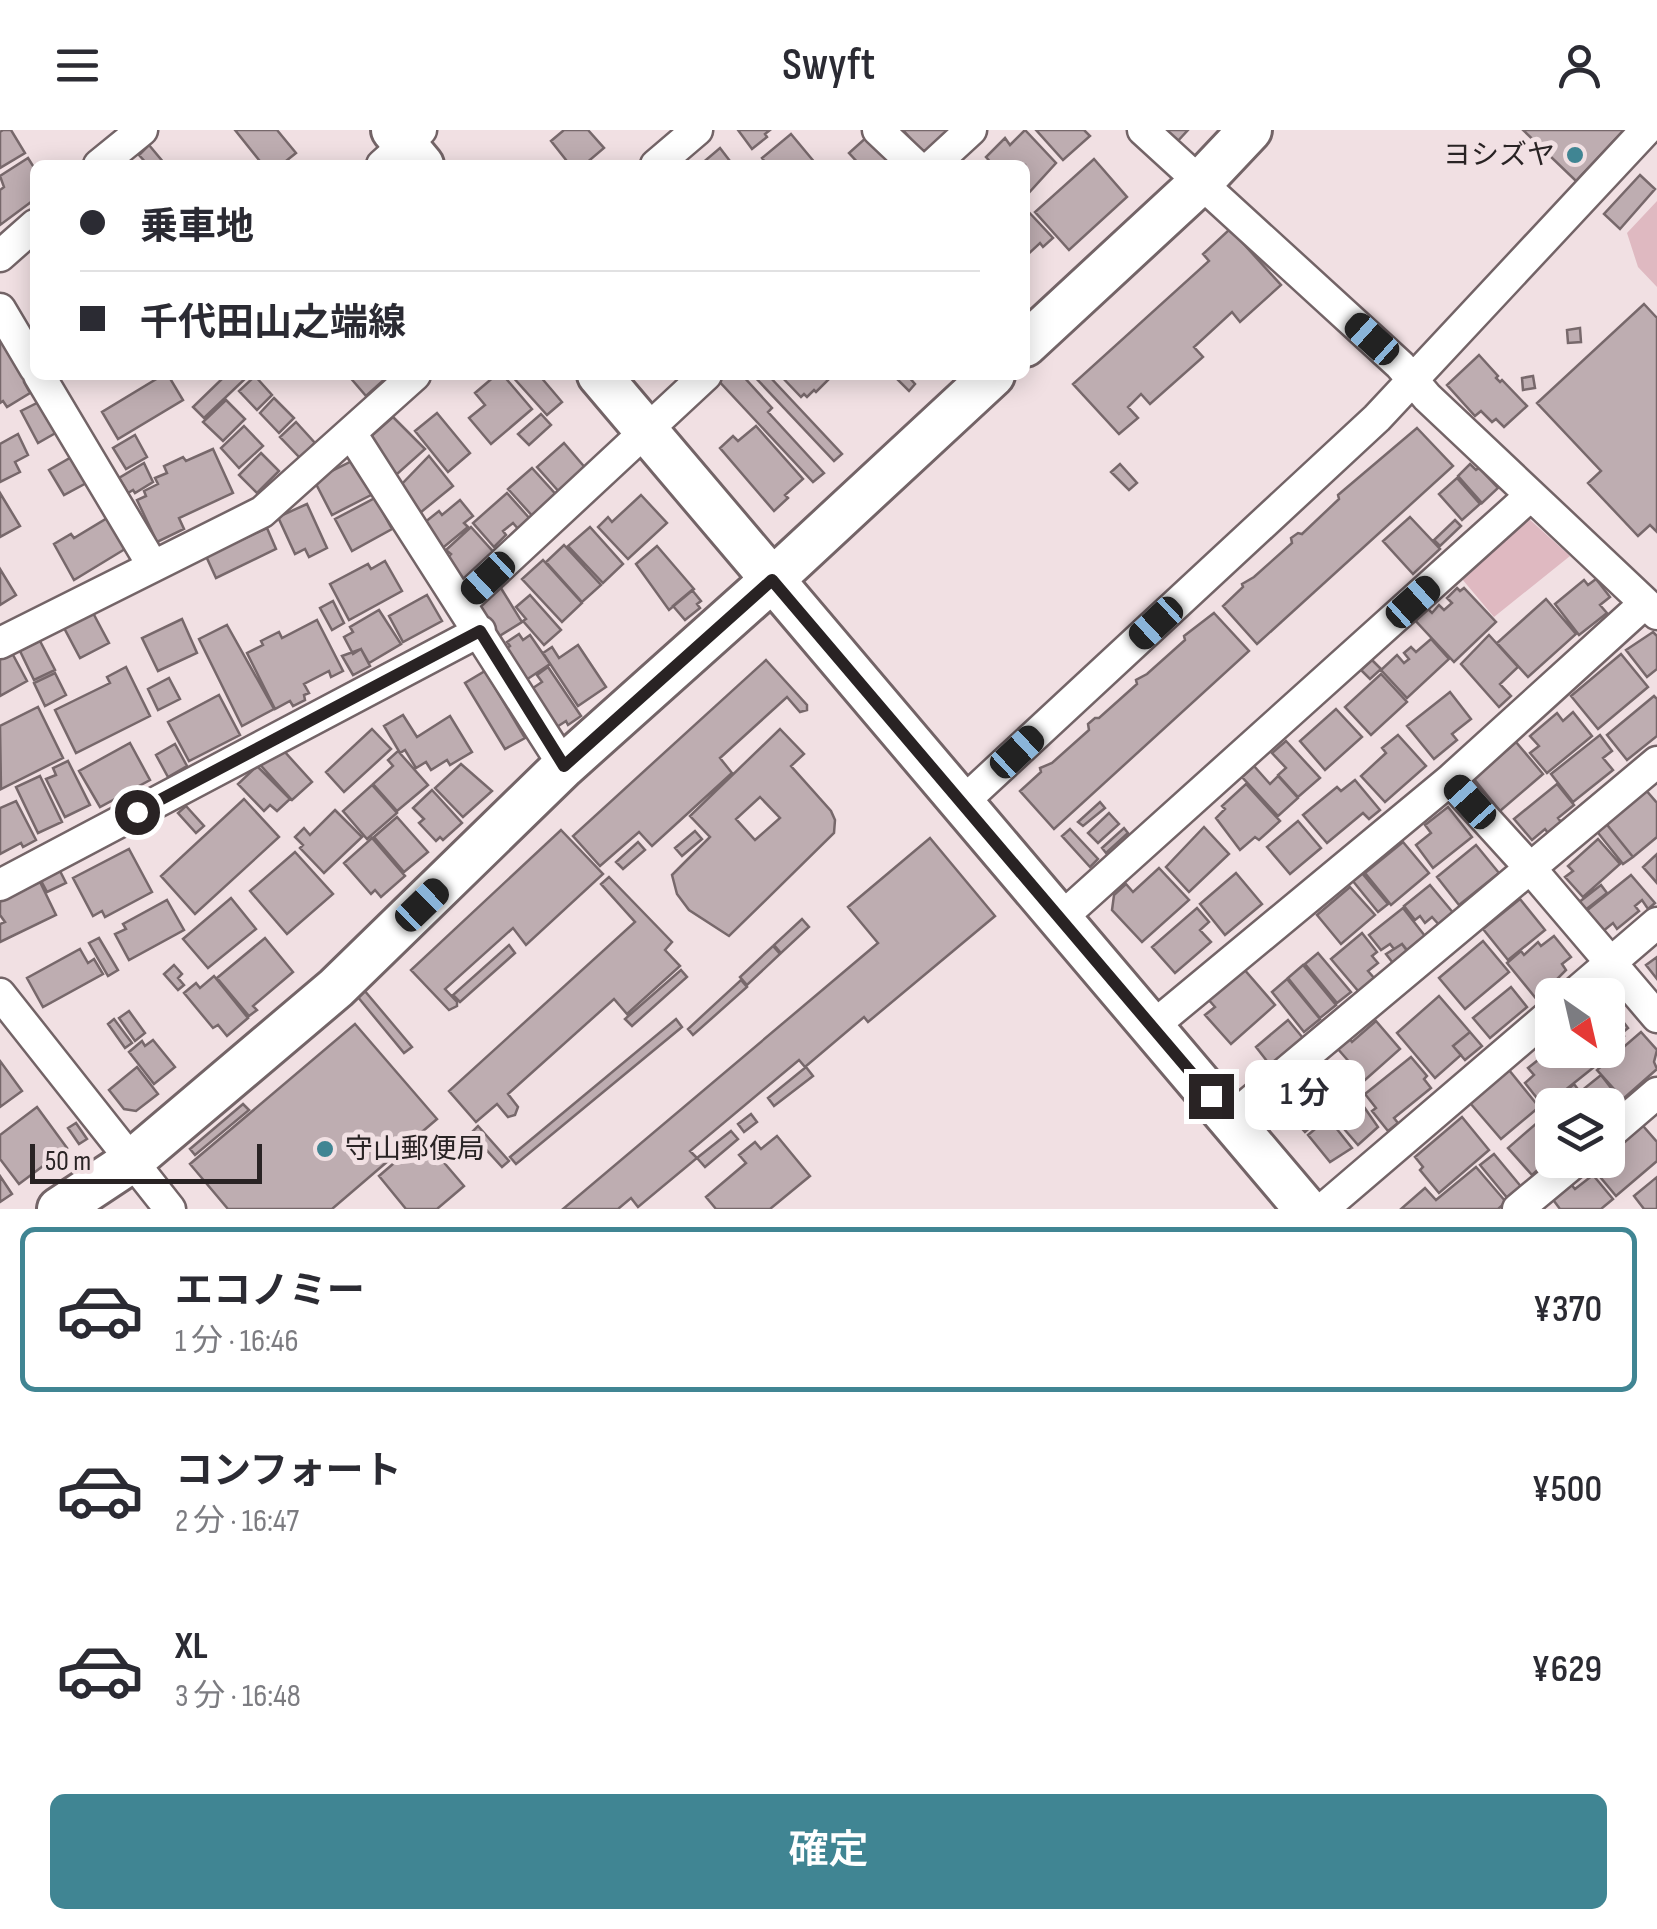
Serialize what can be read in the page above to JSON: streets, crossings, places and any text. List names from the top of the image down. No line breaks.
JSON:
{"places":["ヨシズヤ","守山郵便局"],"scale_bar":"50 m","north":"bottom right","page":{"header":"Swyft","banner":["乗車地","千代田山之端線"],"bubble":"1 分","scale":"50 m","list":[{"name":"エコノミー","note":"1 分 · 16:46","value":"¥370"},{"name":"コンフォート","note":"2 分 · 16:47","value":"¥500"},{"name":"XL","note":"3 分 · 16:48","value":"¥629"}],"buttons":"確定"}}
